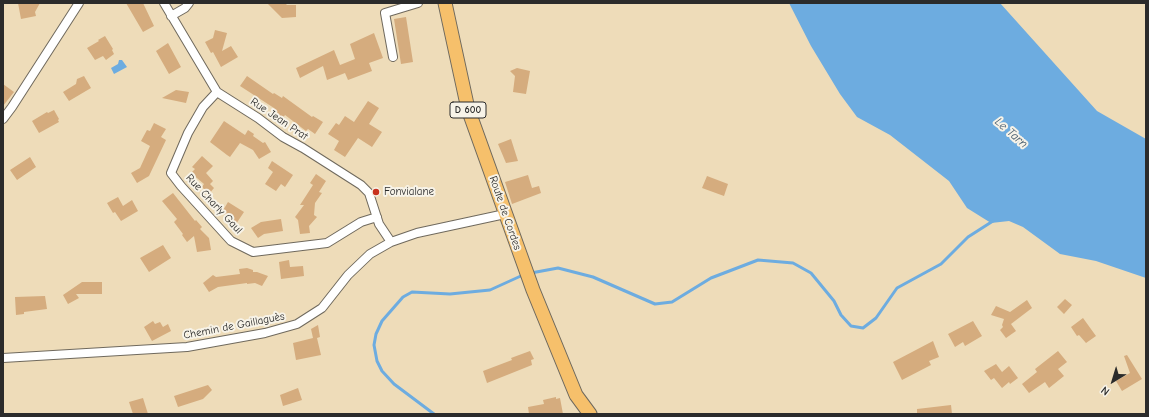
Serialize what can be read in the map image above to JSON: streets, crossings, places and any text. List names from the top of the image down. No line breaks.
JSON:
{"streets":{"main road":["D 600","Route de Cordes"],"street":["Rue Jean Prat","Rue Charly Gaul","Chemin de Gaillaguès"]},"crossings":[["Rue Jean Prat","Rue Charly Gaul"],["Rue Jean Prat","Chemin de Gaillaguès"],["Route de Cordes","Chemin de Gaillaguès"]],"water":["Le Tarn"],"places":["Fonvialane"],"north":"bottom left"}
